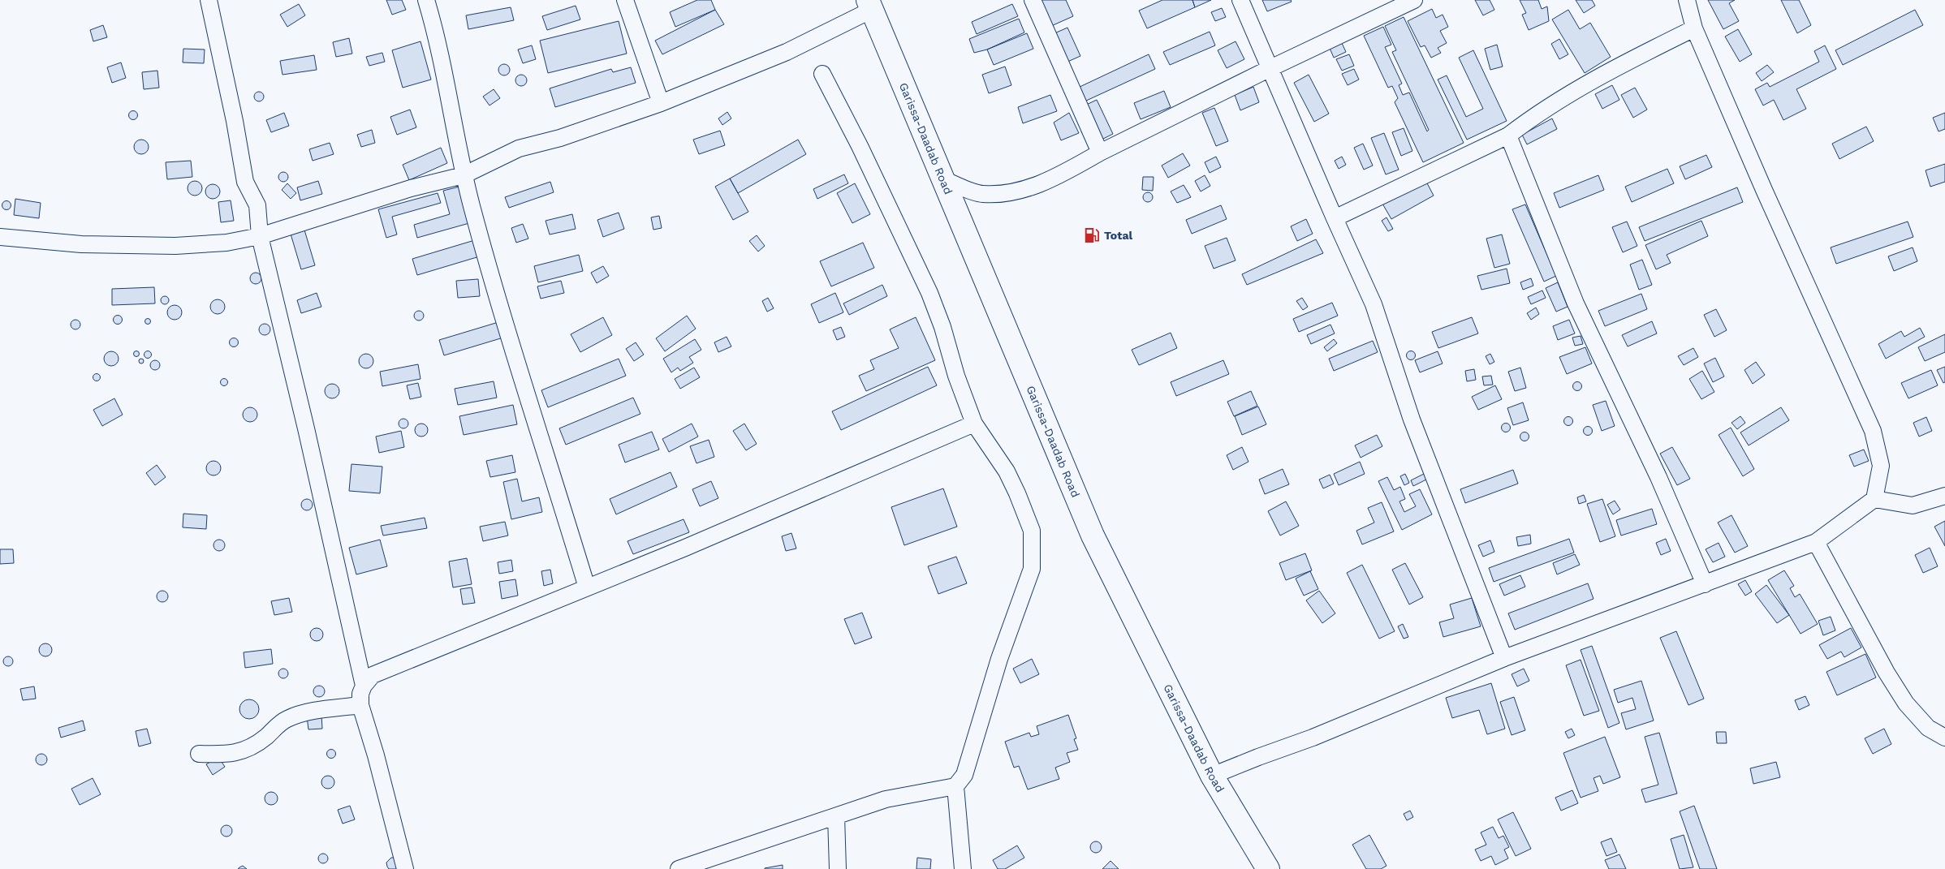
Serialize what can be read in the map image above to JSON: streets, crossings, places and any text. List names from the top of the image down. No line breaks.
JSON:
{"streets":{"highway":["Garissa-Daadab Road"]},"places":{"fuel station":["Total"]}}
